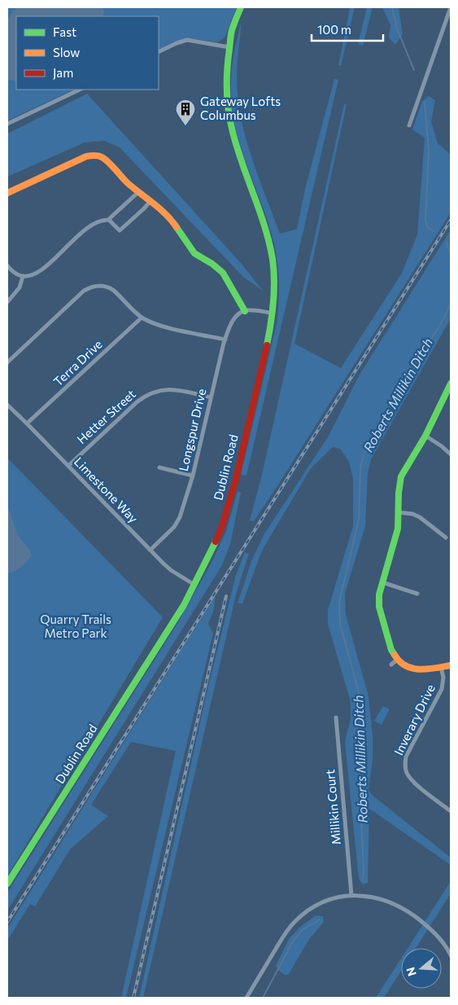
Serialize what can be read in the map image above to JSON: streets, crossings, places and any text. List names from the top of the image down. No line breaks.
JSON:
{"streets":{"main road":["Dublin Road"],"street":["Terra Drive","Hetter Street","Longspur Drive","Limestone Way","Inverary Drive","Millikin Court"]},"crossings":[["Terra Drive","Limestone Way"],["Hetter Street","Longspur Drive"],["Hetter Street","Limestone Way"],["Longspur Drive","Limestone Way"],["Dublin Road","Limestone Way"]],"water":["Roberts Millikin Ditch"],"parks":["Quarry Trails Metro Park"],"places":{"building":["Gateway Lofts Columbus"]},"legend":["Fast","Slow","Jam"],"scale_bar":"100 m","north":"left"}
